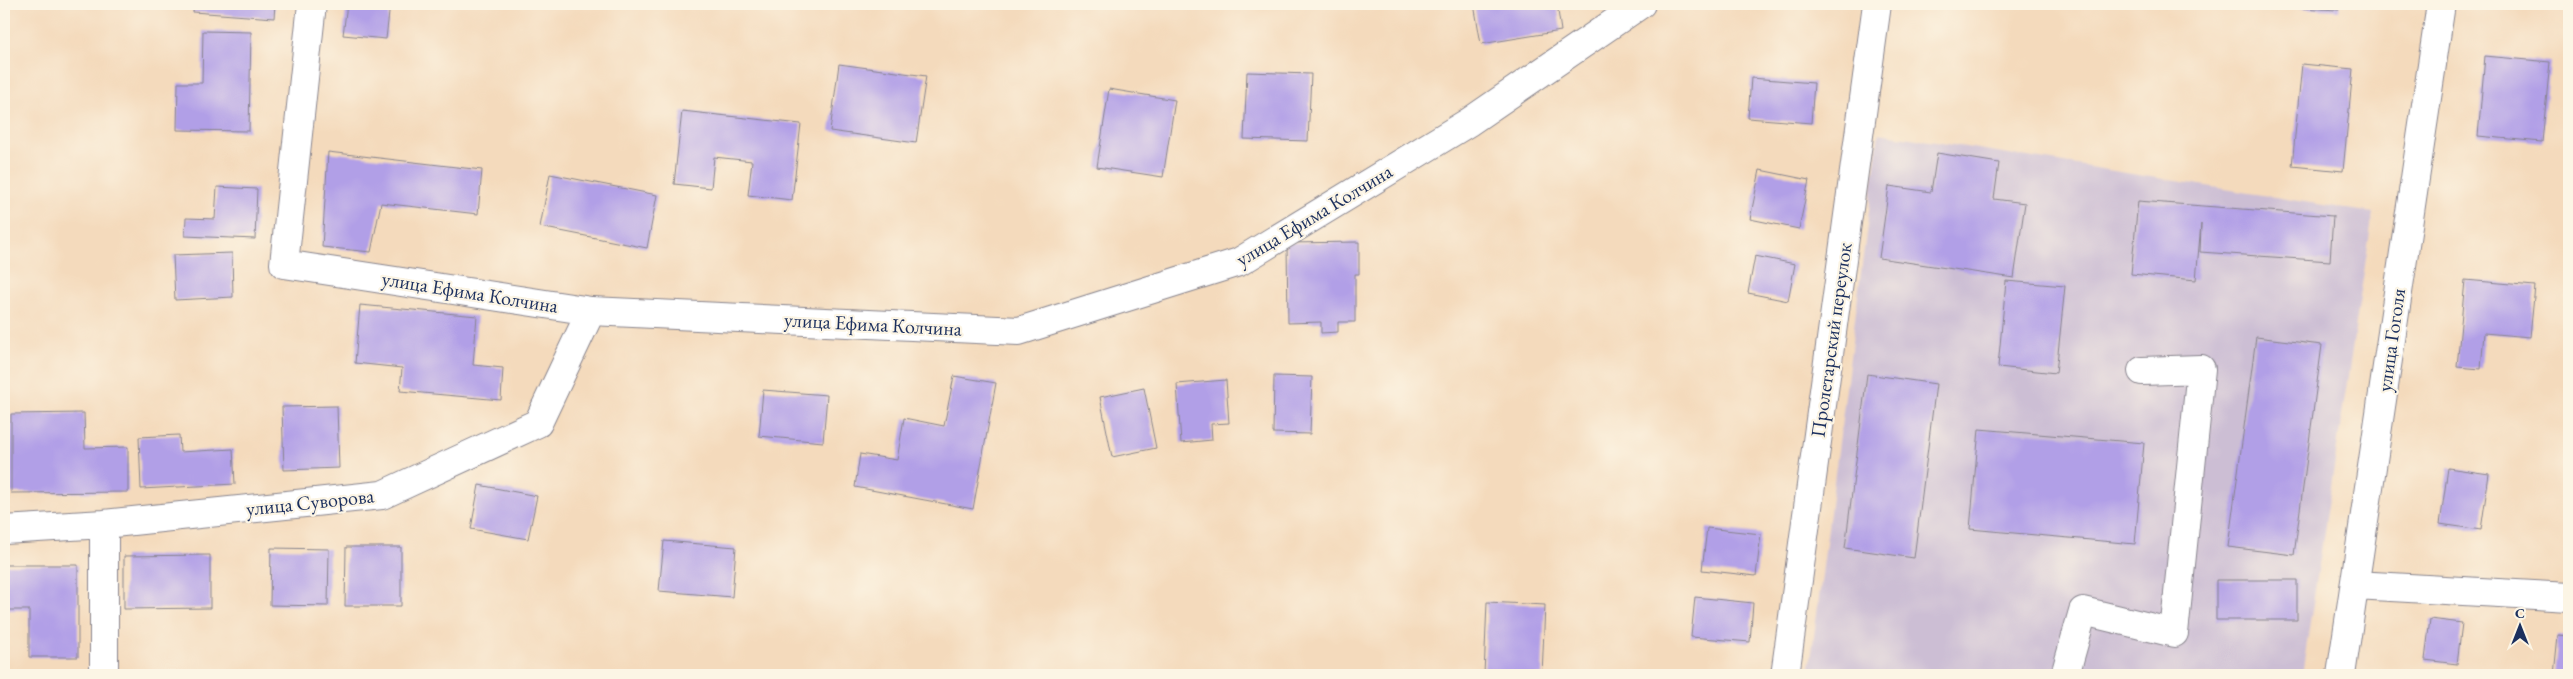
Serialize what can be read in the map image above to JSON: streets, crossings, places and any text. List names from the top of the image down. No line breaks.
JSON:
{"streets":{"street":["улица Ефима Колчина","Пролетарский переулок","улица Гоголя","улица Суворова"]},"crossings":[["улица Ефима Колчина","улица Суворова"]],"north":"top"}
